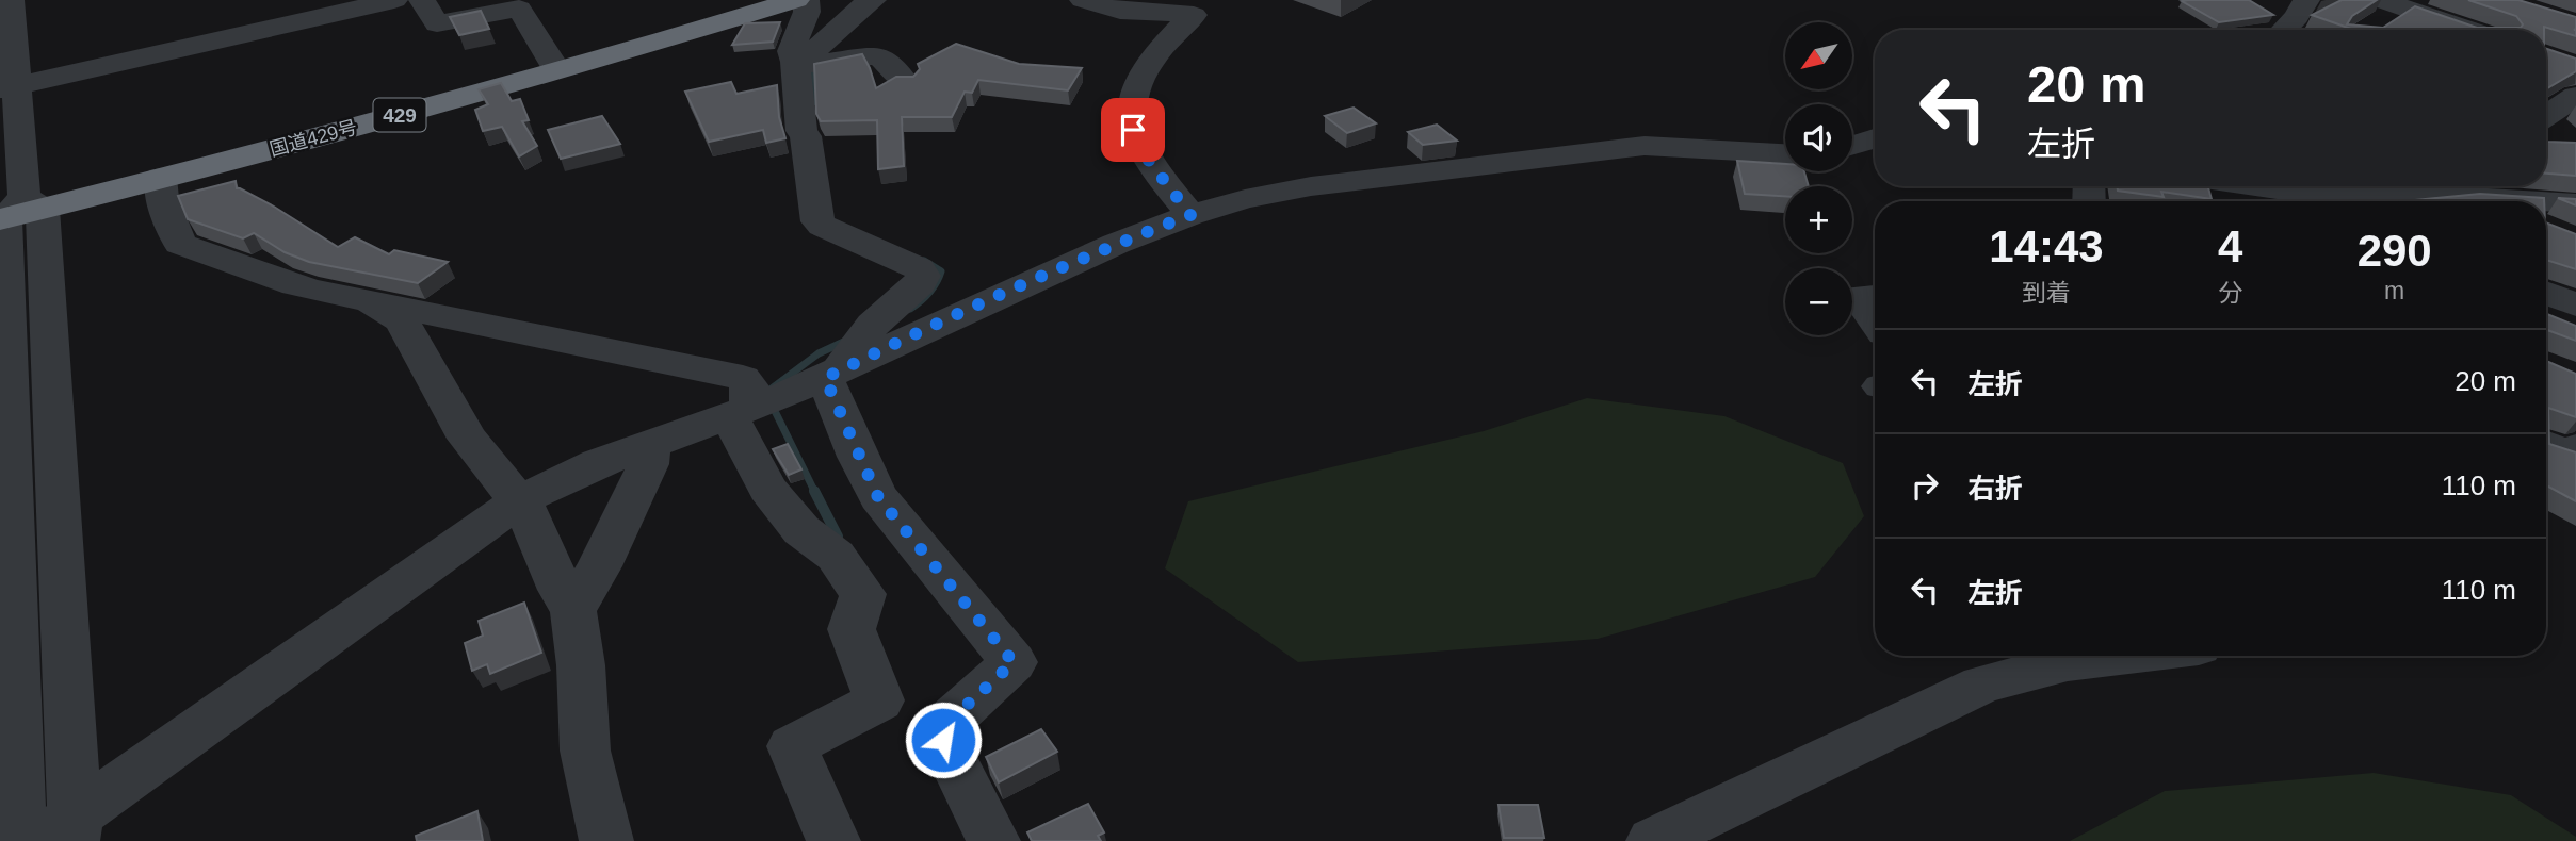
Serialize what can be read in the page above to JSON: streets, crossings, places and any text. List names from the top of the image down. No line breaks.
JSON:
{"streets":{"highway":["429","国道429号"]},"north":"bottom left","page":{"map_buttons":["+","−"],"turn":["20 m","左折"],"eta":["14:43","到着","4","分","290","m"],"list":[{"name":"左折","value":"20 m"},{"name":"右折","value":"110 m"},{"name":"左折","value":"110 m"}]}}
